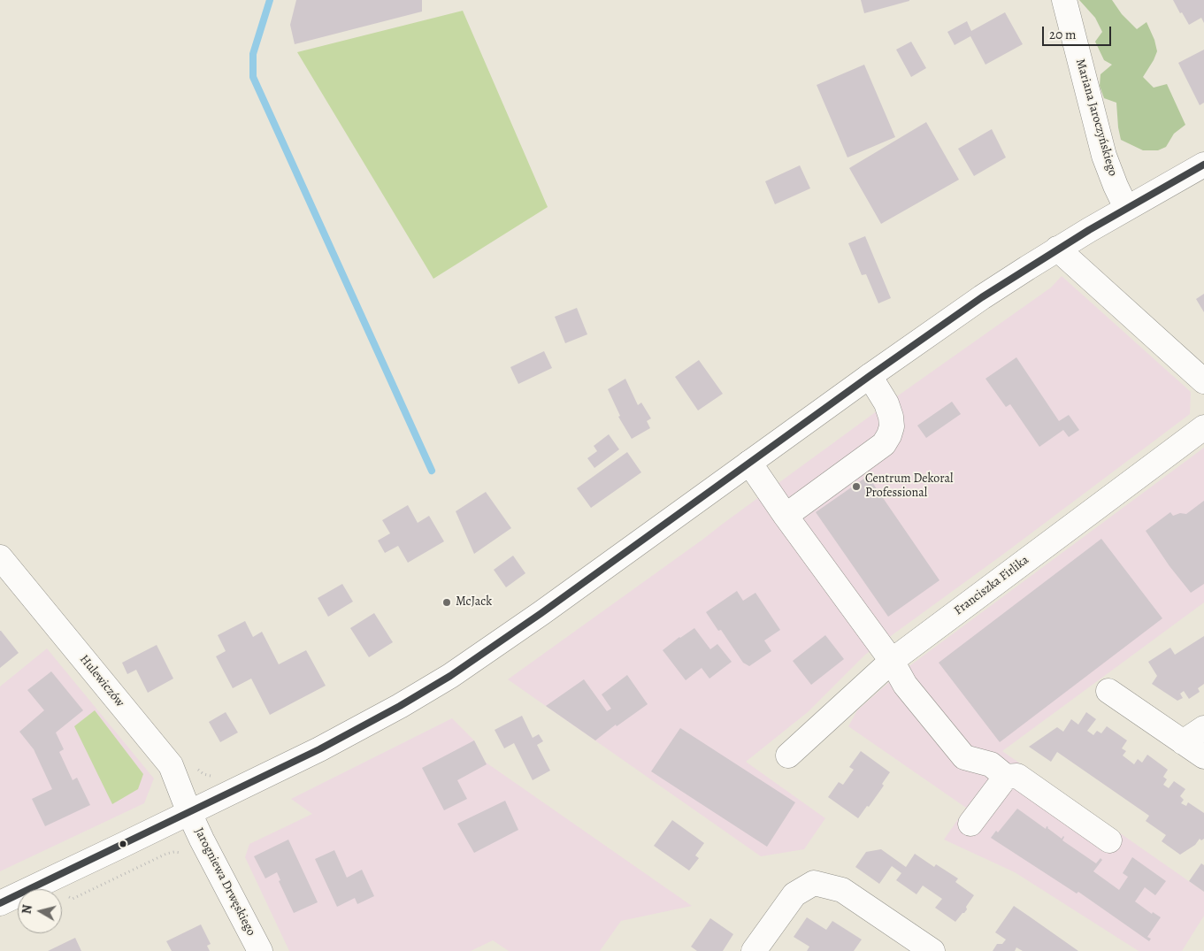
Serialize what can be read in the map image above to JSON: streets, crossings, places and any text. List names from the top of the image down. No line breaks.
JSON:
{"streets":{"main road":["Mariana Jaroczyńskiego","Franciszka Firlika","Hulewiczów","Jarogniewa Drwęskiego"]},"crossings":[["Hulewiczów","Jarogniewa Drwęskiego"]],"places":["Centrum Dekoral Professional","McJack"],"scale_bar":"20 m","north":"left"}
